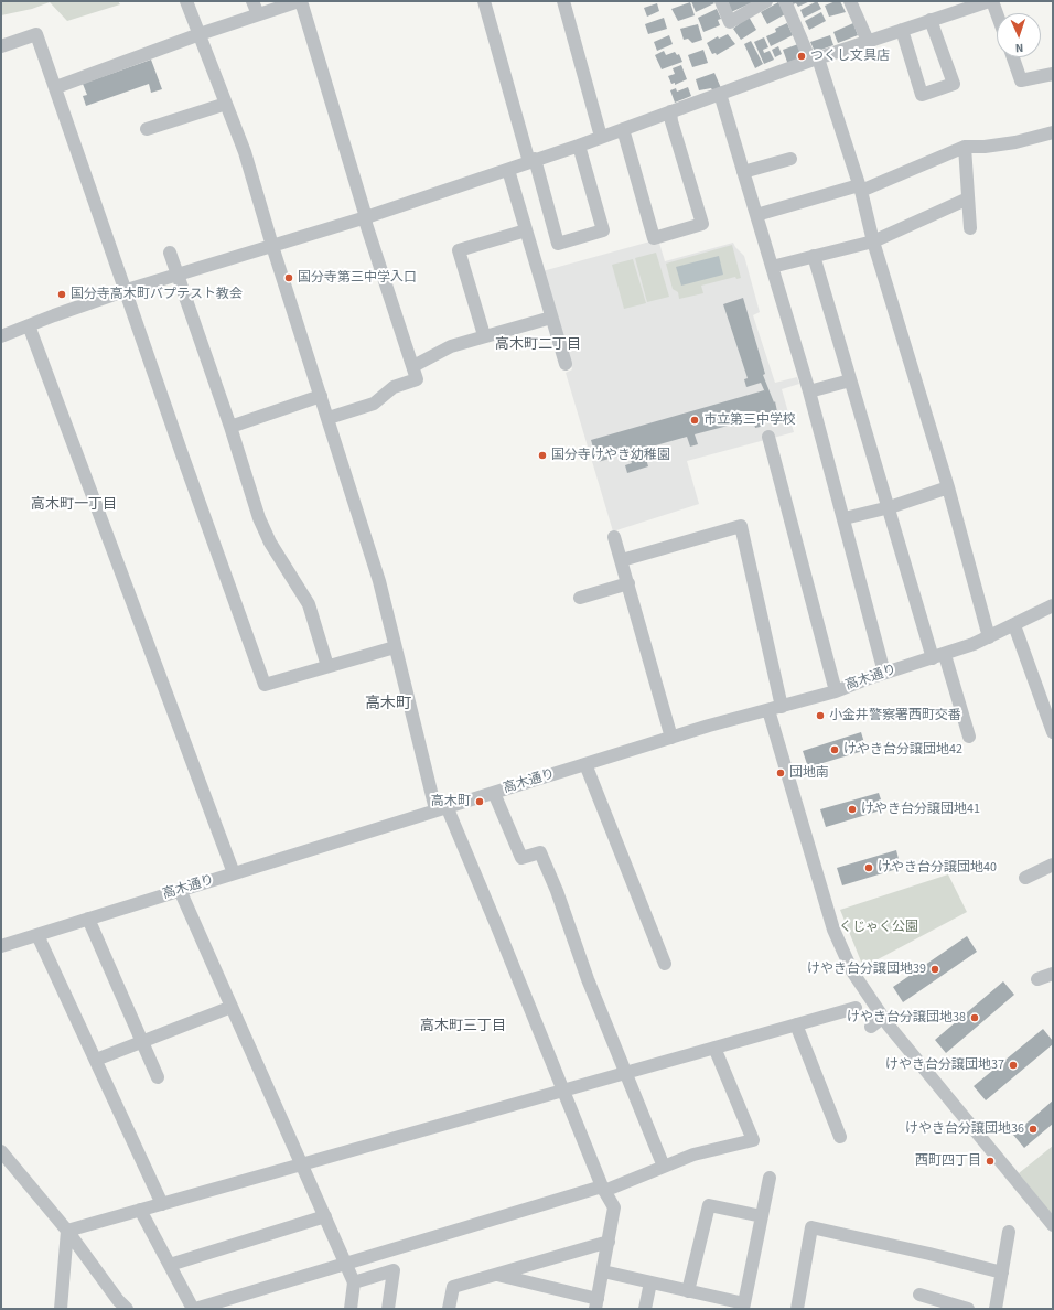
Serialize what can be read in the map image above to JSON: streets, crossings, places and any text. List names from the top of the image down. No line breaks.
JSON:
{"streets":{"street":["高木通り"]},"districts":["高木町二丁目","高木町一丁目","高木町","高木町三丁目"],"parks":["くじゃく公園"],"places":["つくし文具店","国分寺第三中学入口","国分寺高木町バプテスト教会","市立第三中学校","国分寺けやき幼稚園","小金井警察署西町交番","けやき台分譲団地42","団地南","高木町","けやき台分譲団地41","けやき台分譲団地40","けやき台分譲団地39","けやき台分譲団地38","けやき台分譲団地37","けやき台分譲団地36","西町四丁目"],"north":"bottom"}
